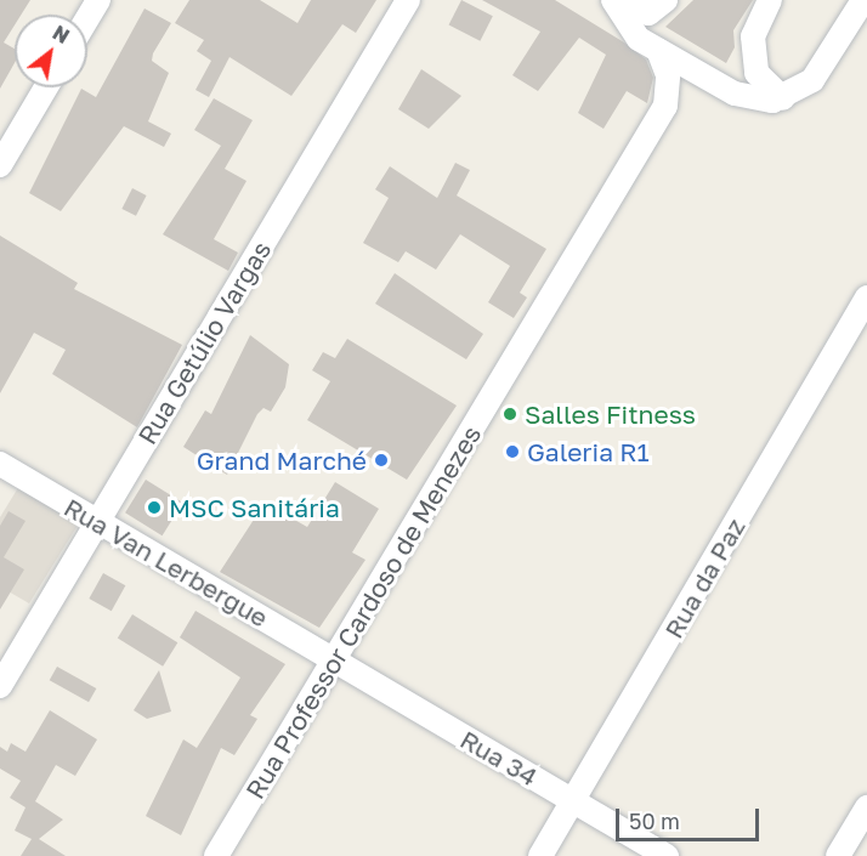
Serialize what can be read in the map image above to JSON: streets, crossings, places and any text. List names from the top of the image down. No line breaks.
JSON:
{"streets":{"street":["Rua Getúlio Vargas","Rua Van Lerbergue","Rua da Paz","Rua Professor Cardoso de Menezes","Rua 34"]},"crossings":[["Rua Getúlio Vargas","Rua Van Lerbergue"],["Rua Van Lerbergue","Rua Professor Cardoso de Menezes"],["Rua Van Lerbergue","Rua 34"],["Rua da Paz","Rua 34"],["Rua Professor Cardoso de Menezes","Rua 34"]],"places":["Salles Fitness","Galeria R1","Grand Marché","MSC Sanitária"],"scale_bar":"50 m","north":"top right"}
